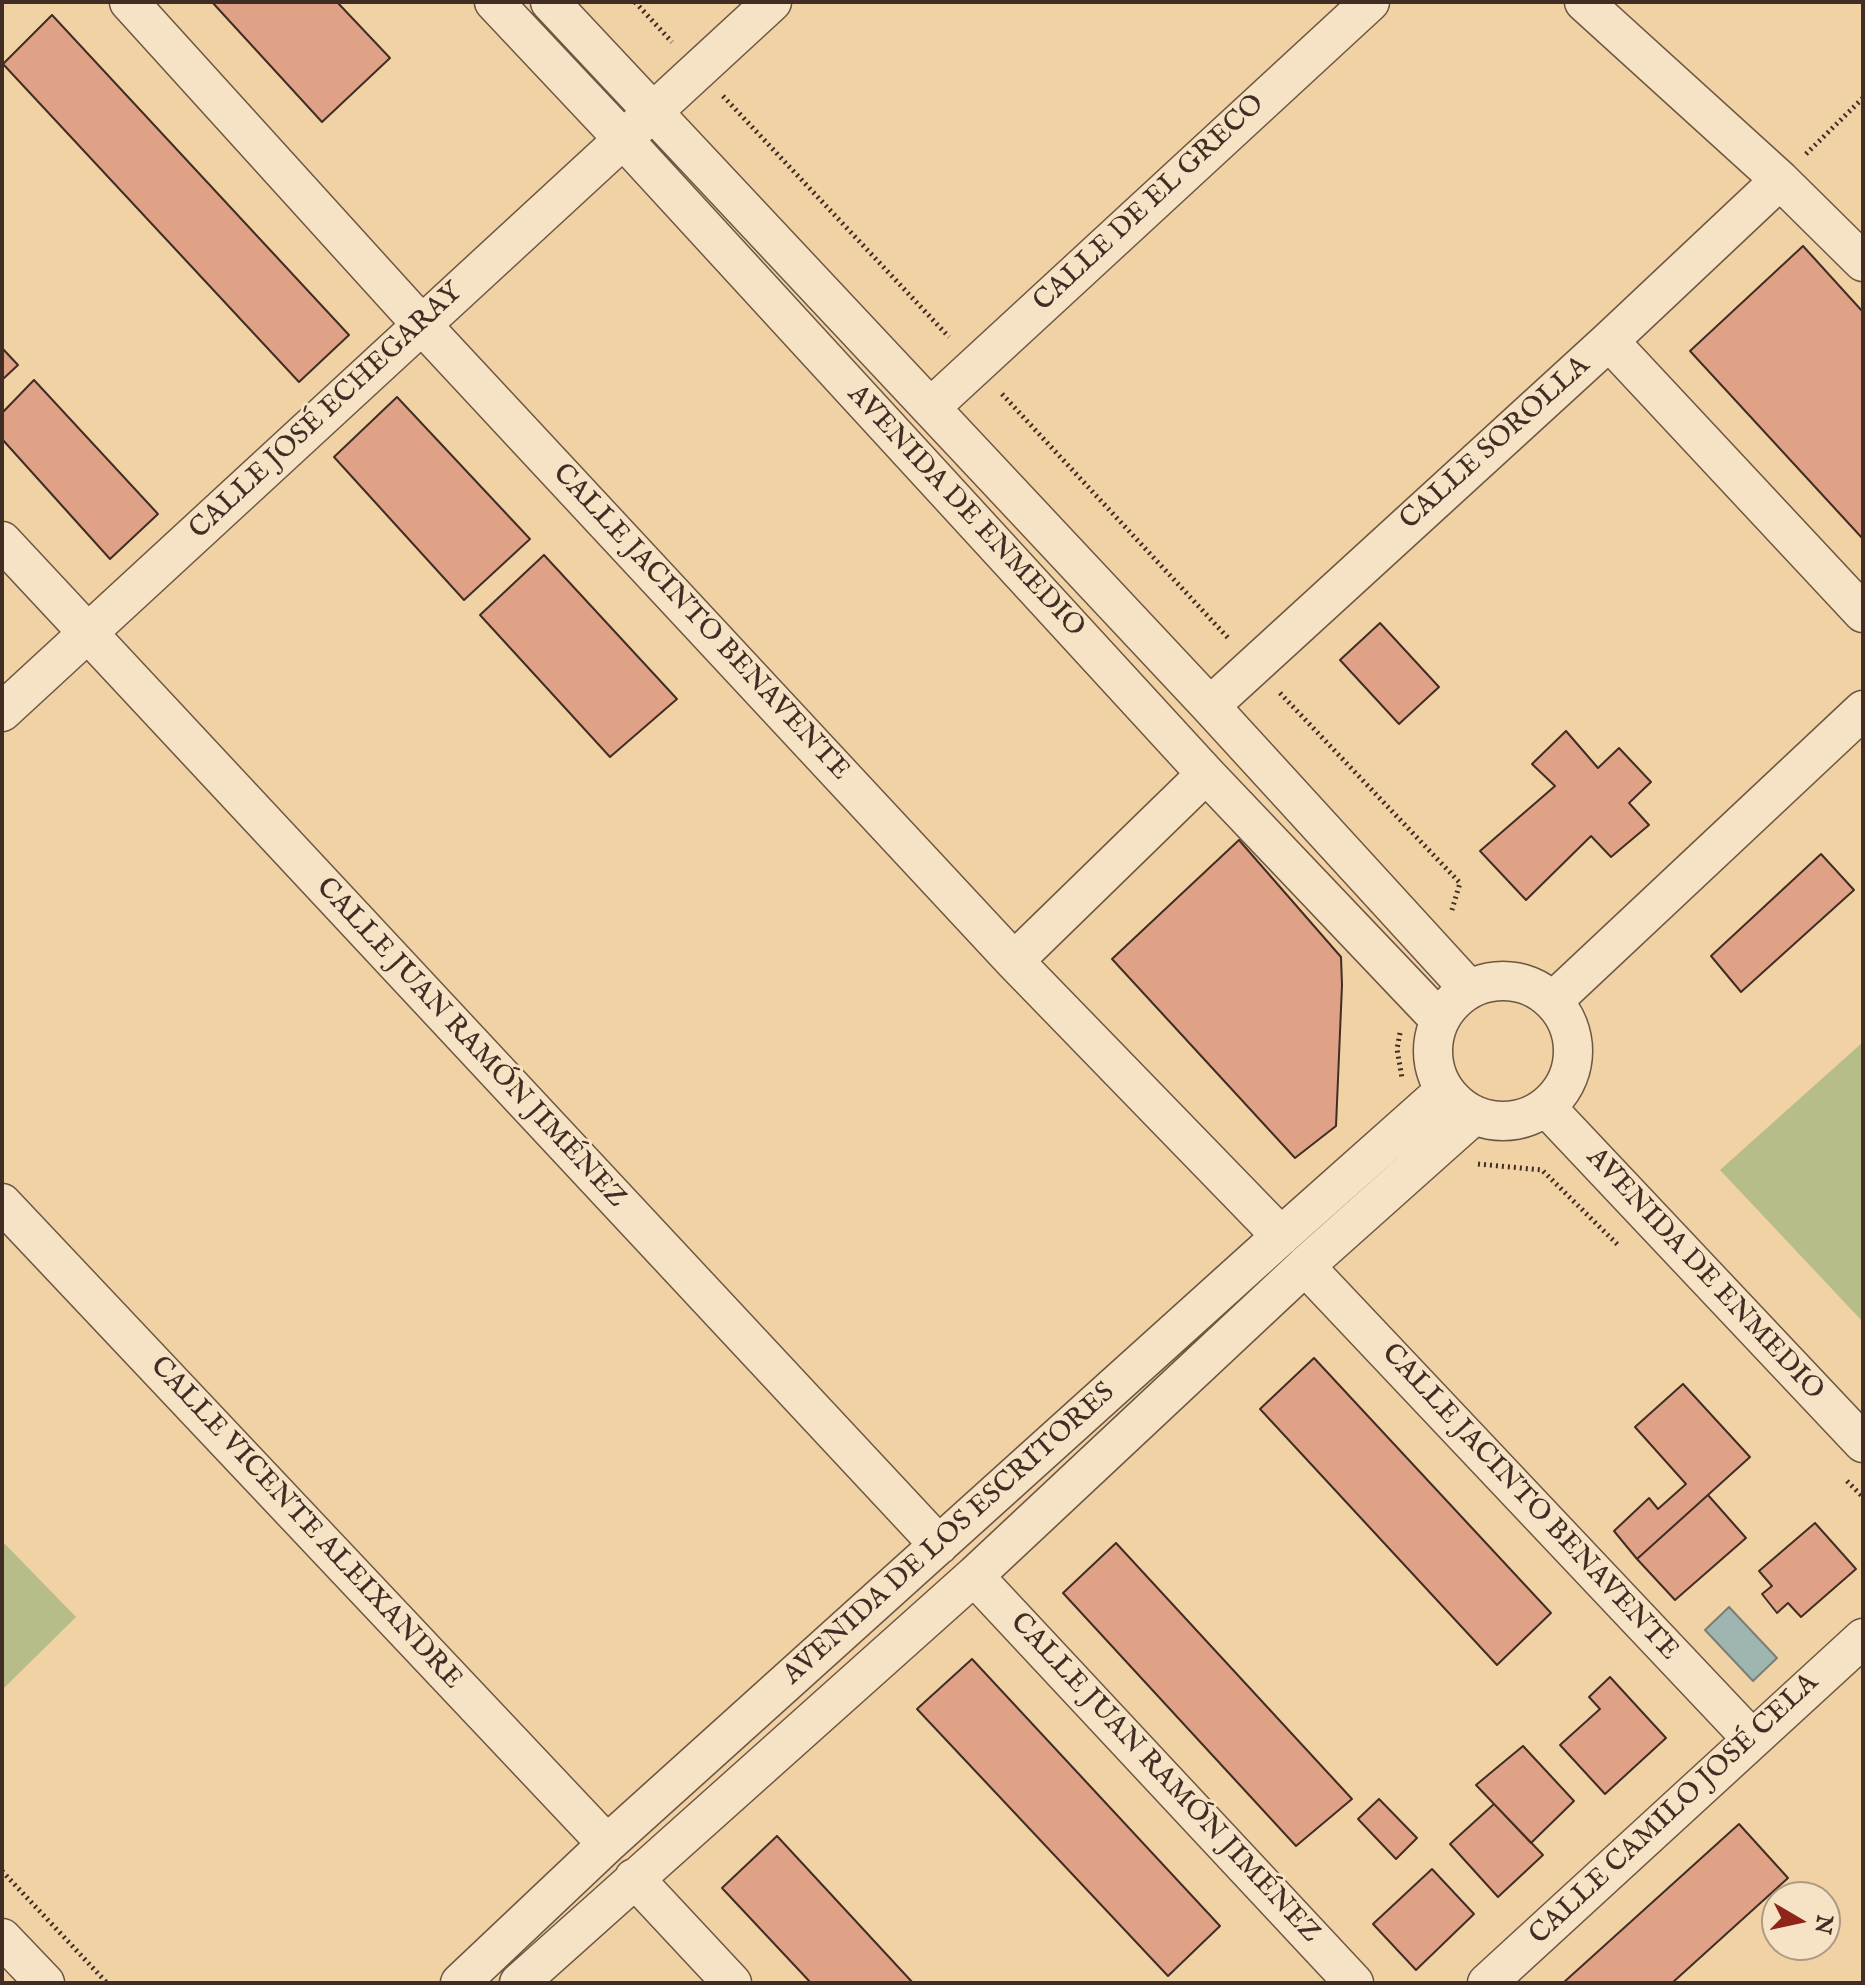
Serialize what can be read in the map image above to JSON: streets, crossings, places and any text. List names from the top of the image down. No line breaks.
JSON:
{"streets":{"street":["CALLE DE EL GRECO","CALLE JOSÉ ECHEGARAY","CALLE SOROLLA","AVENIDA DE ENMEDIO","CALLE JACINTO BENAVENTE","CALLE JUAN RAMÓN JIMÉNEZ","CALLE VICENTE ALEIXANDRE","AVENIDA DE LOS ESCRITORES","CALLE CAMILO JOSÉ CELA"]},"crossings":[["CALLE DE EL GRECO","AVENIDA DE ENMEDIO"],["CALLE JOSÉ ECHEGARAY","AVENIDA DE ENMEDIO"],["CALLE JOSÉ ECHEGARAY","CALLE JACINTO BENAVENTE"],["CALLE JOSÉ ECHEGARAY","CALLE JUAN RAMÓN JIMÉNEZ"],["CALLE SOROLLA","AVENIDA DE ENMEDIO"],["AVENIDA DE ENMEDIO","AVENIDA DE LOS ESCRITORES"],["CALLE JACINTO BENAVENTE","AVENIDA DE LOS ESCRITORES"],["CALLE JACINTO BENAVENTE","CALLE CAMILO JOSÉ CELA"],["CALLE JUAN RAMÓN JIMÉNEZ","AVENIDA DE LOS ESCRITORES"],["CALLE VICENTE ALEIXANDRE","AVENIDA DE LOS ESCRITORES"]],"north":"right"}
